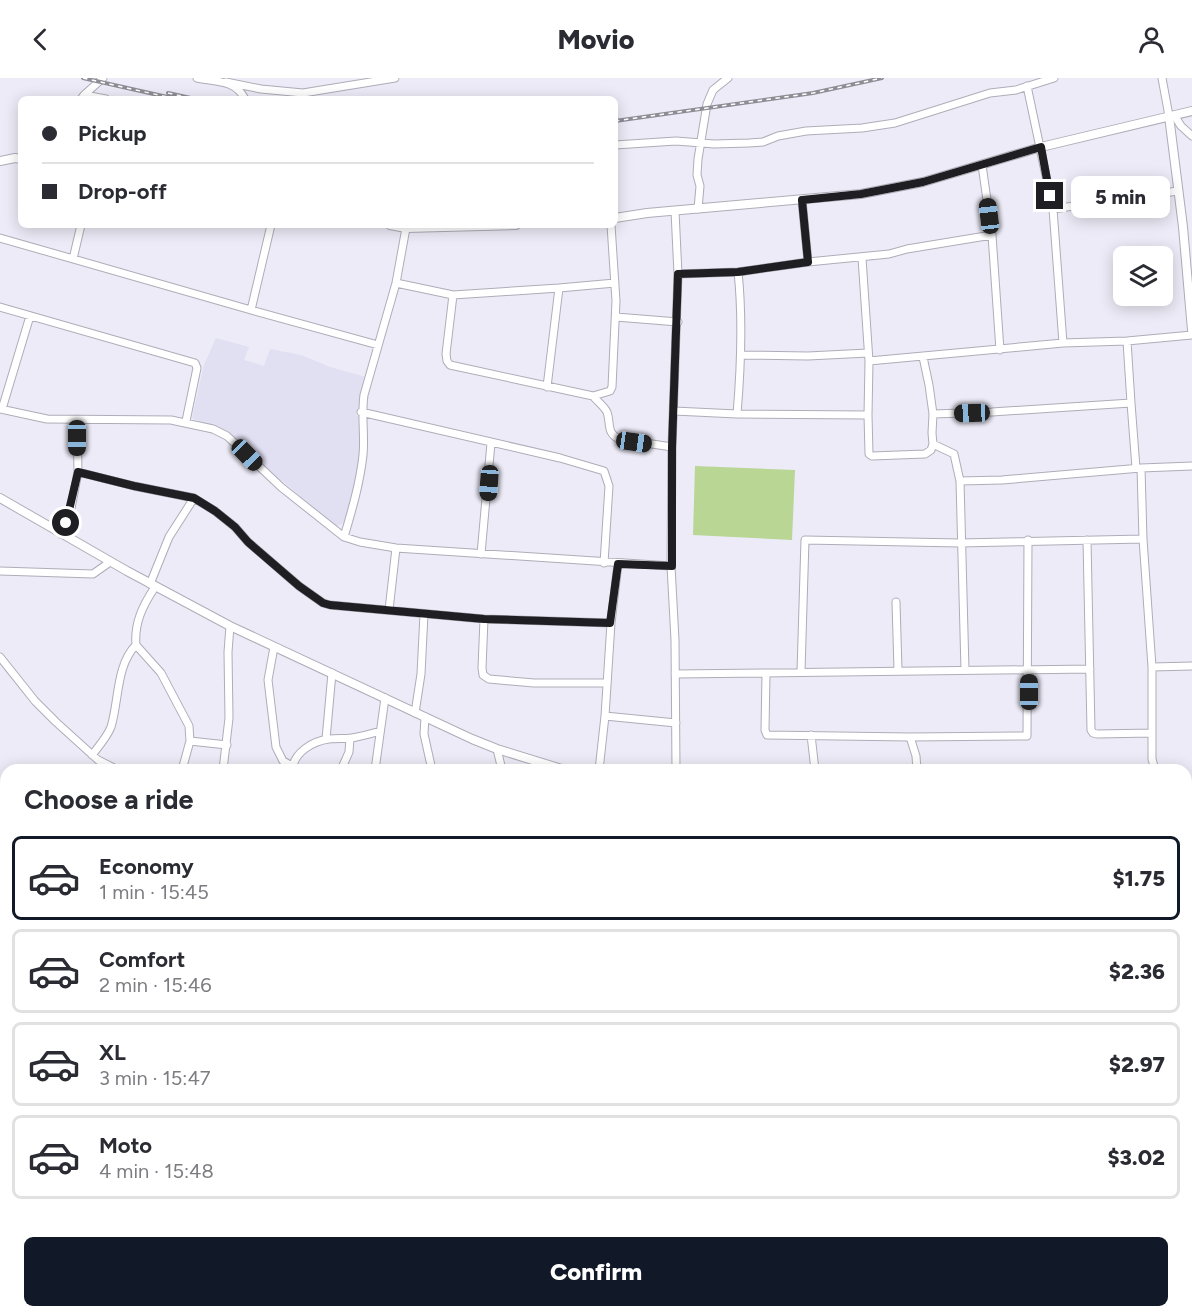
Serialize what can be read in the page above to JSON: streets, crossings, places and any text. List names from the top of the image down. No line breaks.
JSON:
{"page":{"header":"Movio","banner":["Pickup","Drop-off"],"bubble":"5 min","heading":"Choose a ride","list":[{"name":"Economy","note":"1 min · 15:45","value":"$1.75"},{"name":"Comfort","note":"2 min · 15:46","value":"$2.36"},{"name":"XL","note":"3 min · 15:47","value":"$2.97"},{"name":"Moto","note":"4 min · 15:48","value":"$3.02"}],"buttons":"Confirm"}}
